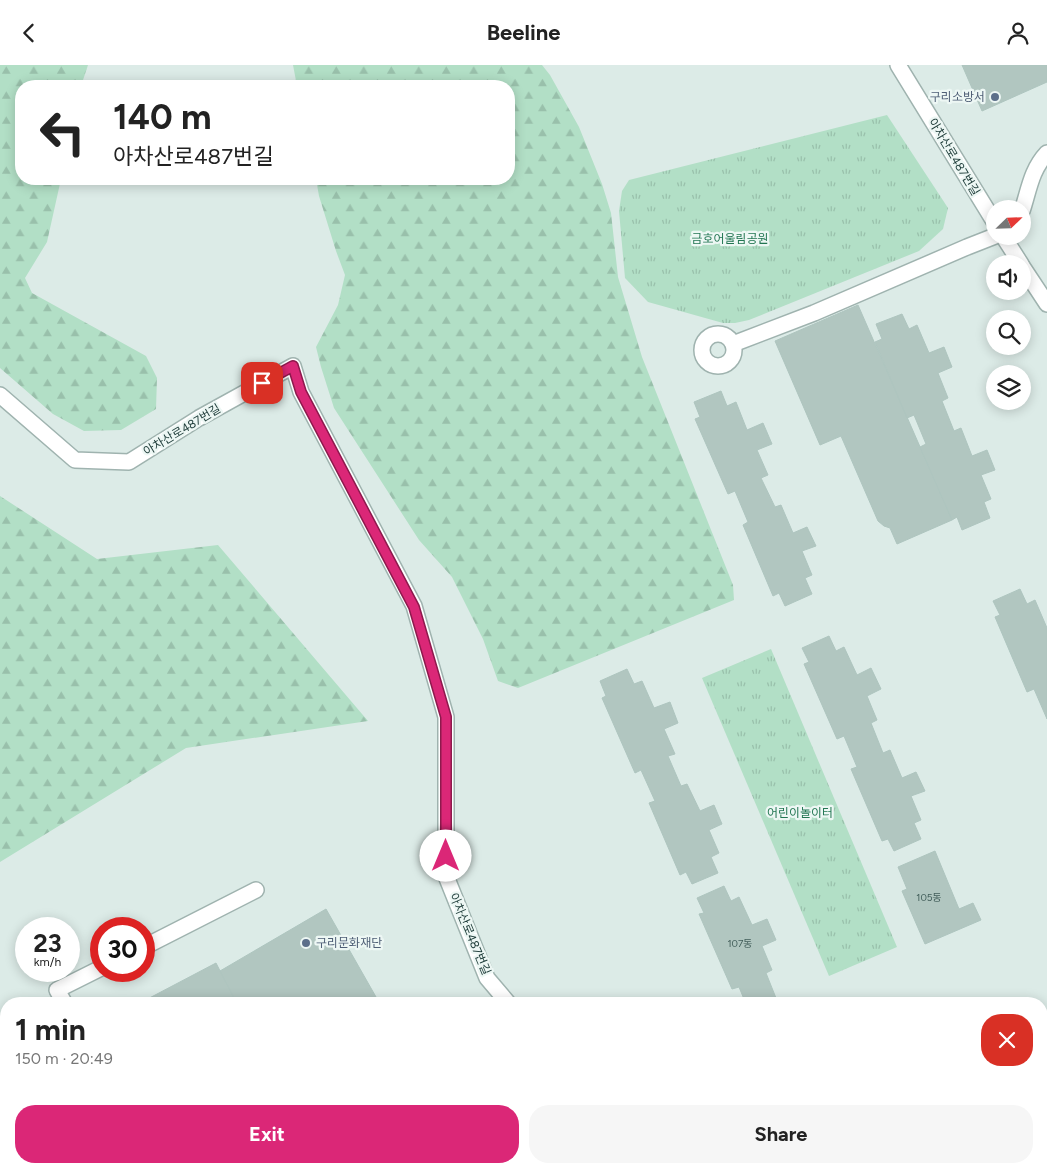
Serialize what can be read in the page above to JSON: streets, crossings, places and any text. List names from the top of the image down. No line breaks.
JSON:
{"streets":{"street":["아차산로487번길"]},"parks":["금호어울림공원","어린이놀이터"],"places":["구리소방서","구리문화재단"],"house_numbers":["105동","107동"],"north":"top right","page":{"header":"Beeline","turn":["140 m","아차산로487번길"],"speed":"23 km/h","limit":"30","heading":["1 min","150 m · 20:49"],"buttons":["Exit","Share"]}}
